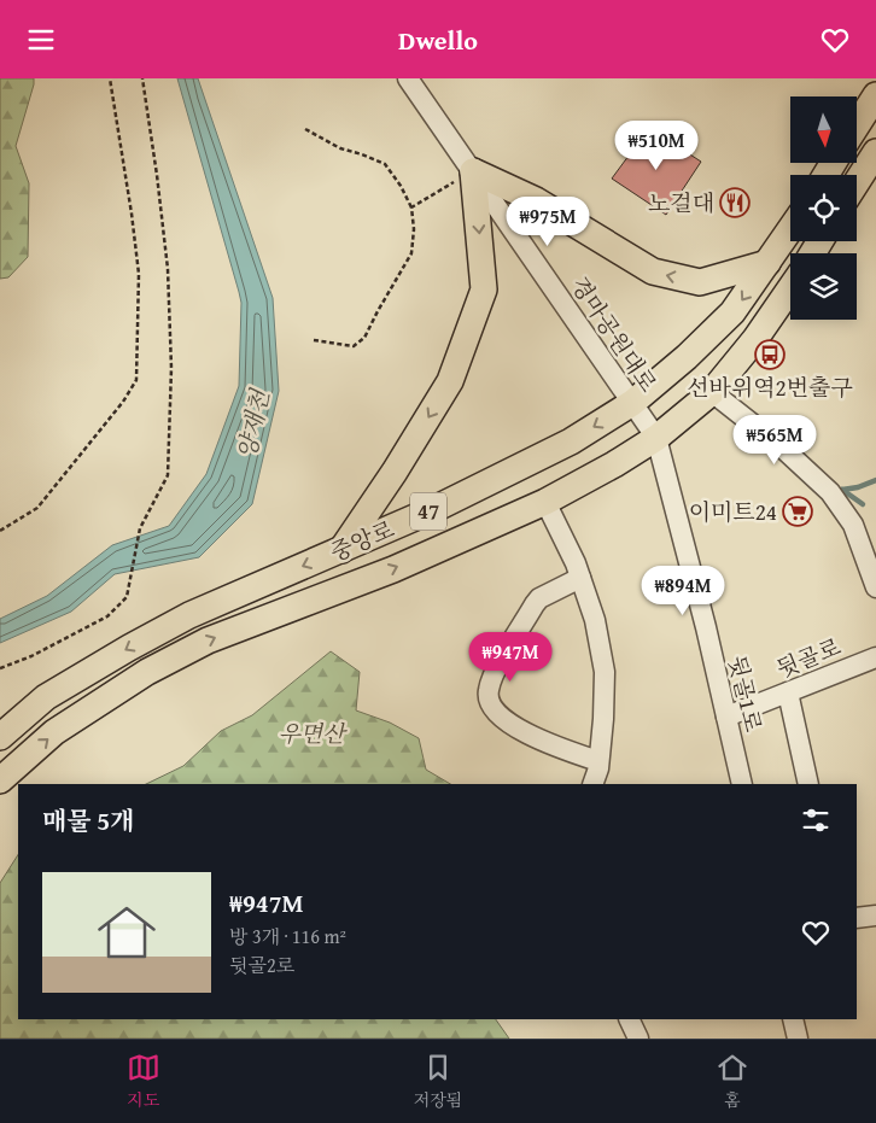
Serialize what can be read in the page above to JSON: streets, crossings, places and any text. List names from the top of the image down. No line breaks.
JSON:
{"streets":{"main road":["47","중앙로"],"street":["경마공원대로","뒷골로","뒷골1로"]},"crossings":[["경마공원대로","중앙로"],["경마공원대로","뒷골1로"],["중앙로","뒷골1로"],["뒷골로","뒷골1로"]],"water":["양재천"],"parks":["우면산"],"places":{"restaurant":["노걸대"],"bus stop":["선바위역2번출구"],"supermarket":["이미트24"]},"north":"bottom","page":{"header":"Dwello","price":["₩510M","₩975M","₩565M","₩894M","₩947M"],"heading":"매물 5개","list":[{"name":"₩947M","note":"방 3개 · 116 m² · 뒷골2로"}],"tabs":["지도","저장됨","홈"]}}
